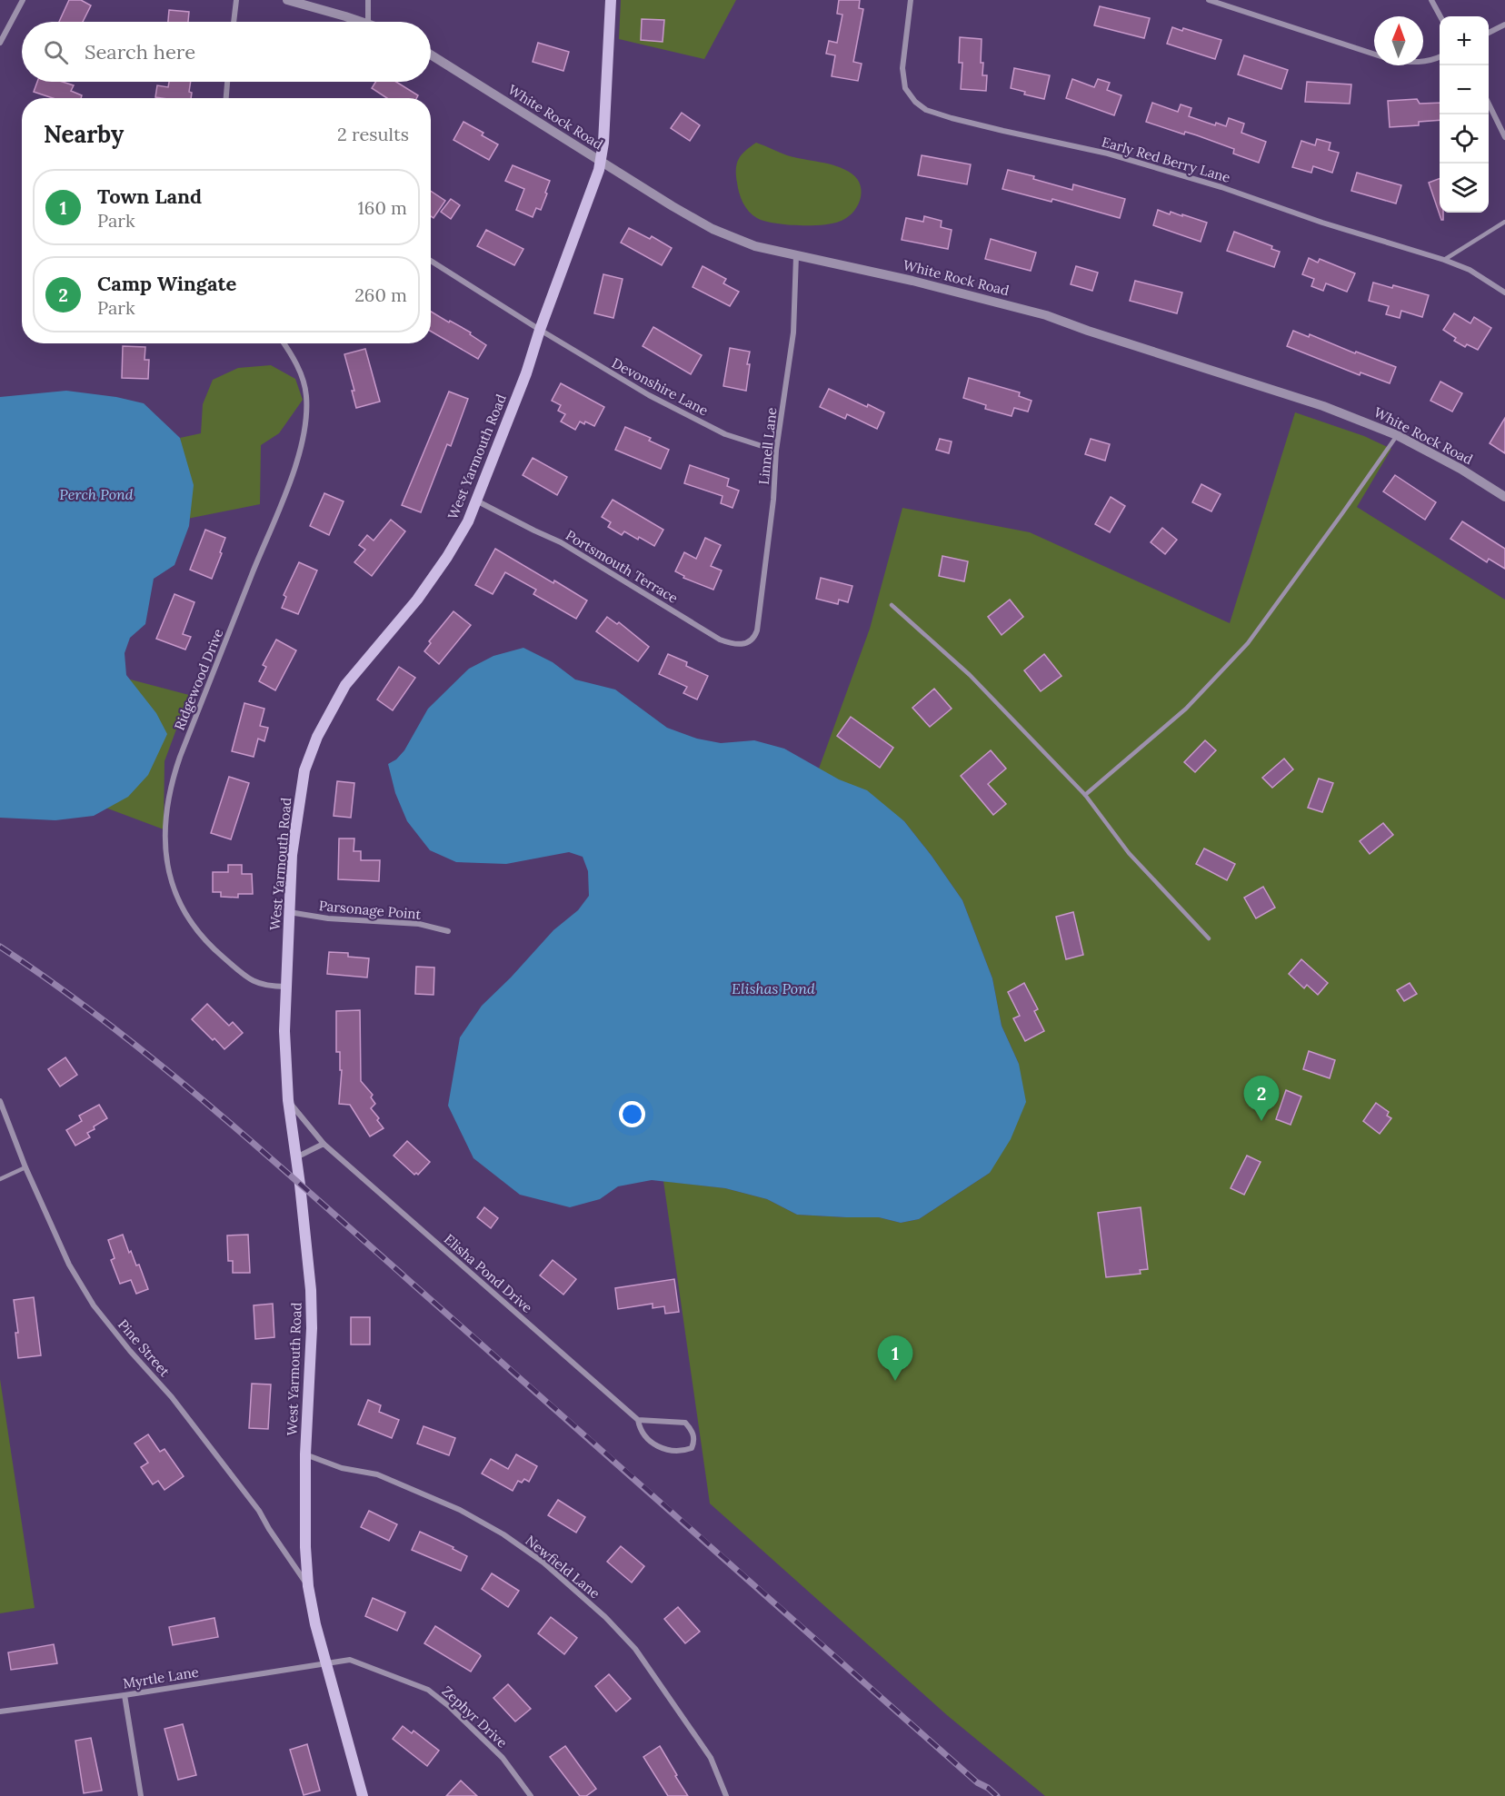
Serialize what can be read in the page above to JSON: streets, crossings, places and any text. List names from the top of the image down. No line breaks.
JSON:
{"streets":{"main road":["West Yarmouth Road"],"street":["White Rock Road","Early Red Berry Lane","Devonshire Lane","Linnell Lane","Portsmouth Terrace","Ridgewood Drive","Parsonage Point","Elisha Pond Drive","Pine Street","Newfield Lane","Myrtle Lane","Zephyr Drive"]},"crossings":[["White Rock Road","Linnell Lane"],["White Rock Road","West Yarmouth Road"],["Devonshire Lane","Linnell Lane"],["Devonshire Lane","West Yarmouth Road"],["Linnell Lane","Portsmouth Terrace"],["West Yarmouth Road","Portsmouth Terrace"],["West Yarmouth Road","Ridgewood Drive"],["West Yarmouth Road","Parsonage Point"],["West Yarmouth Road","Elisha Pond Drive"],["West Yarmouth Road","Pine Street"],["West Yarmouth Road","Newfield Lane"],["West Yarmouth Road","Myrtle Lane"],["West Yarmouth Road","Zephyr Drive"],["Myrtle Lane","Zephyr Drive"]],"water":["Perch Pond","Elishas Pond"],"north":"top","page":{"map_buttons":["+","−"],"search":"Search here","heading":["Nearby","2 results"],"list":[{"mark":"1","name":"Town Land","note":"Park","value":"160 m"},{"mark":"2","name":"Camp Wingate","note":"Park","value":"260 m"}],"pins":["2","1"]}}
